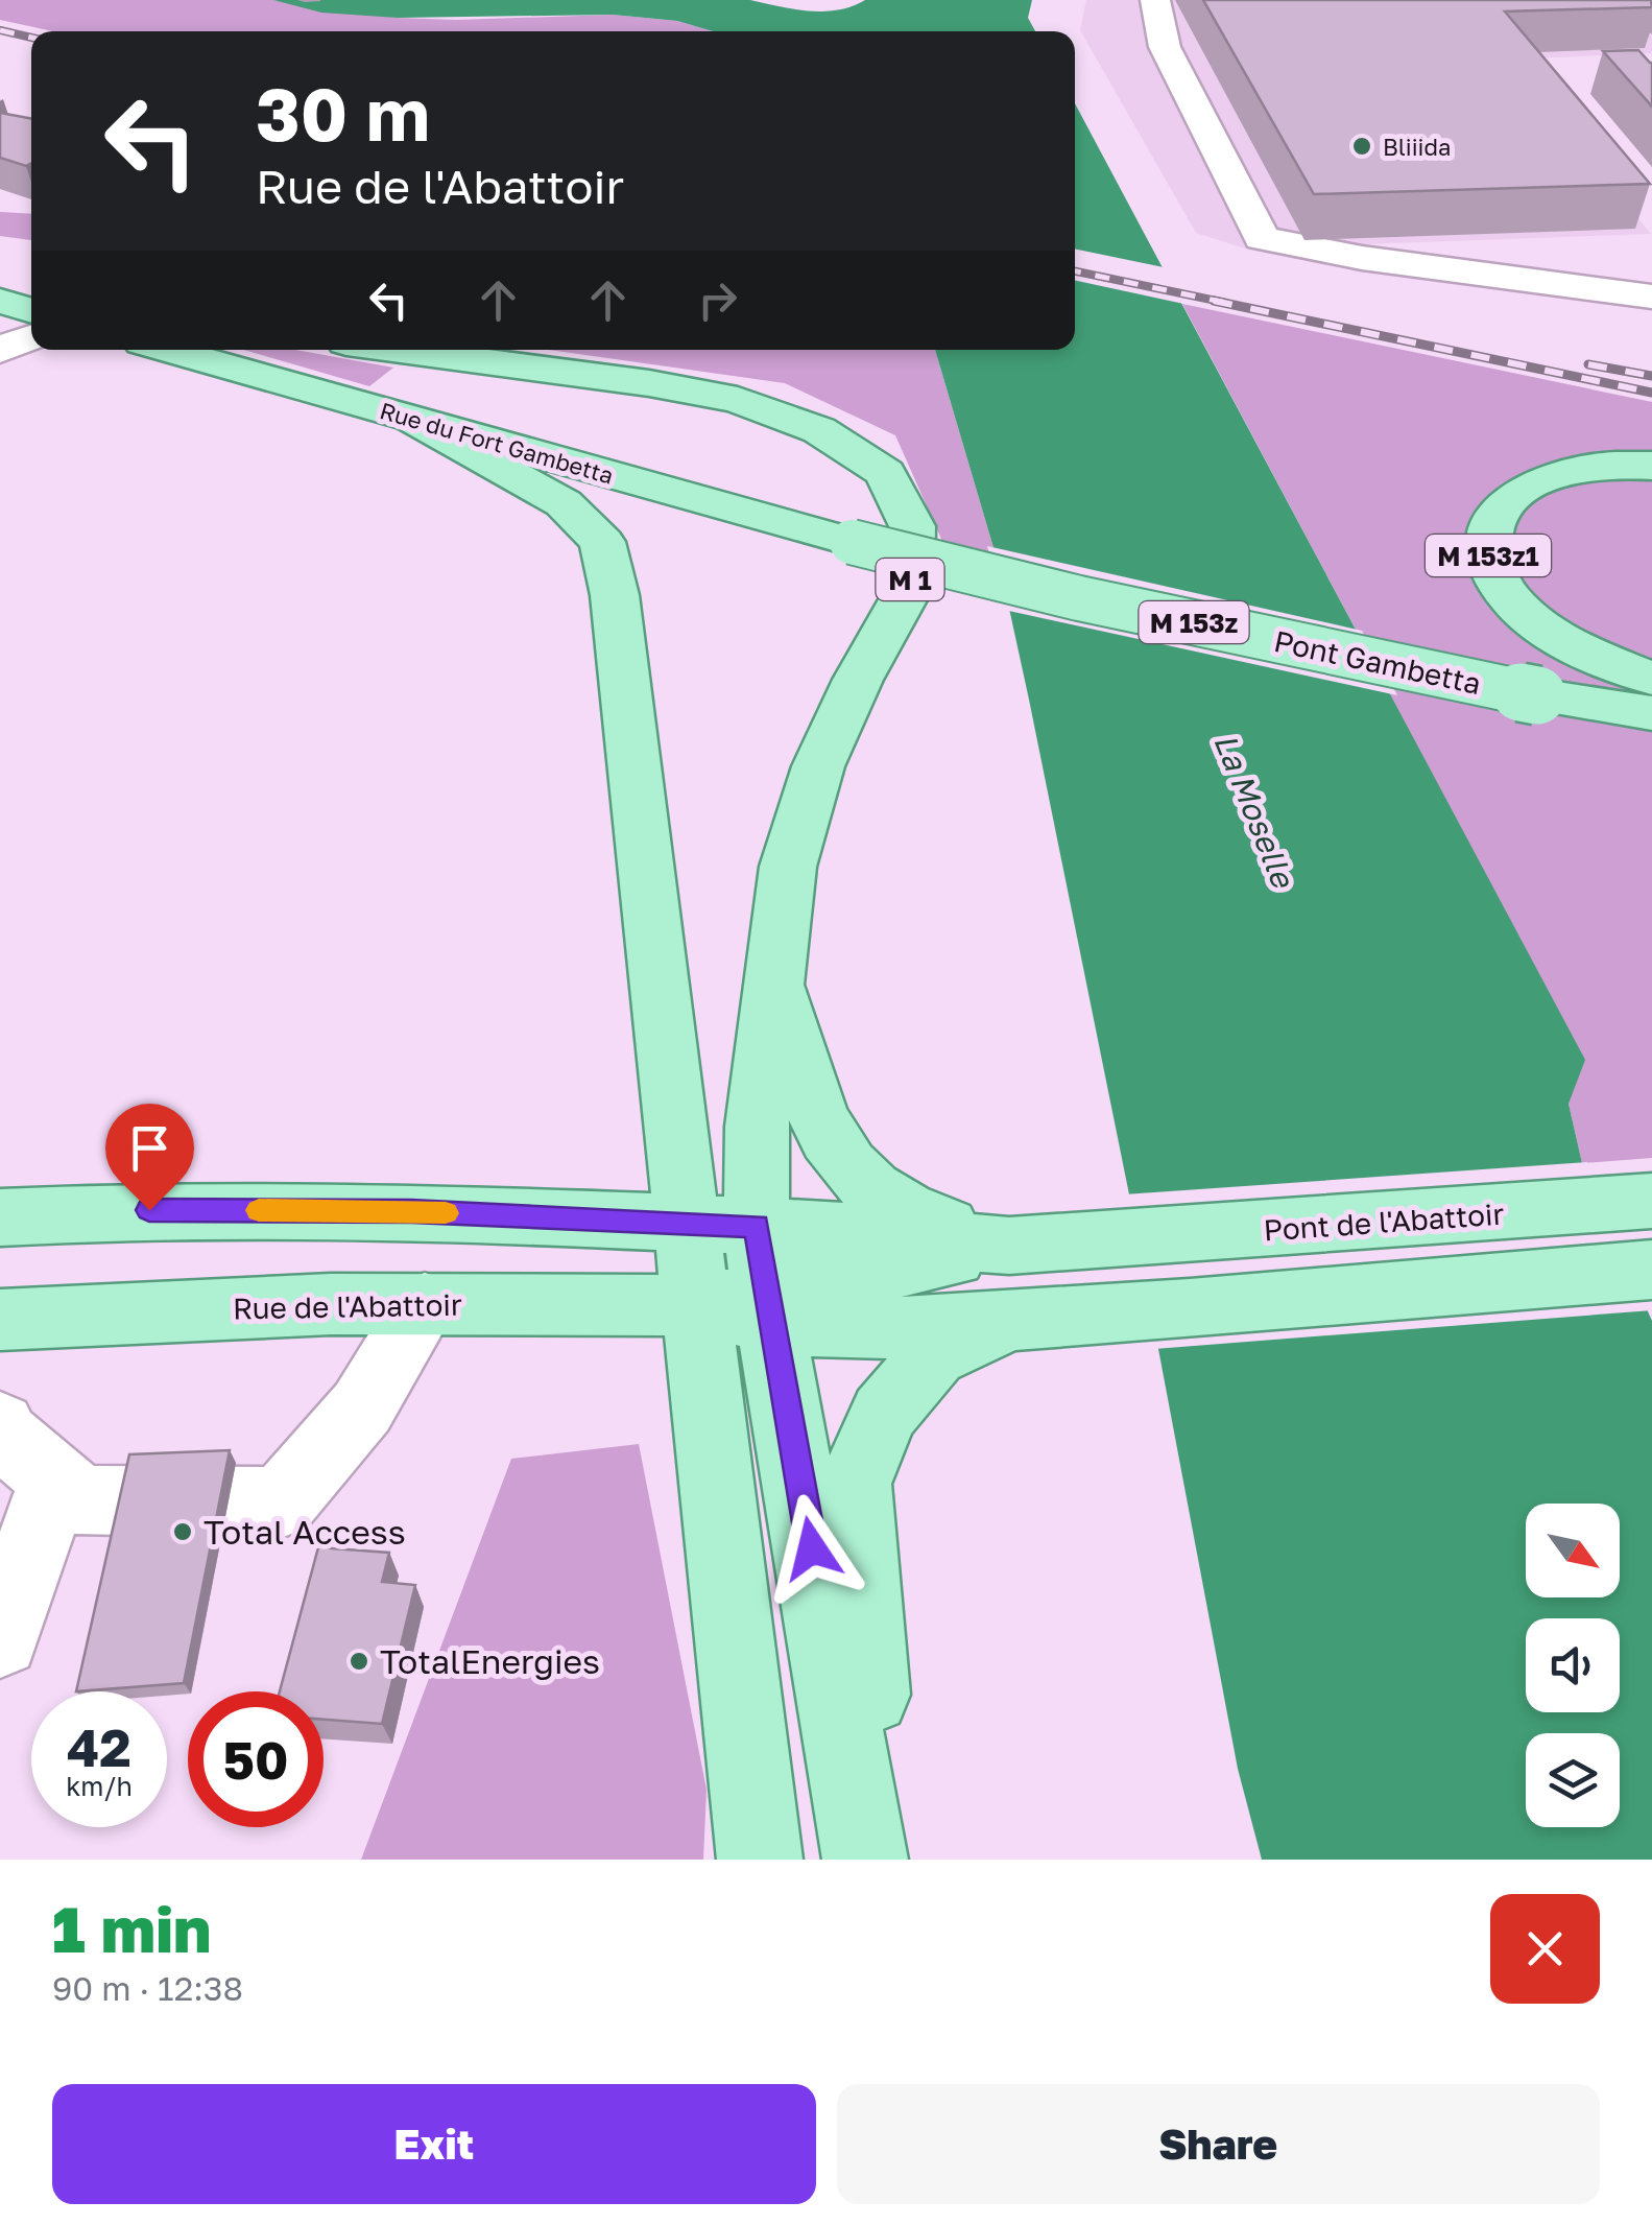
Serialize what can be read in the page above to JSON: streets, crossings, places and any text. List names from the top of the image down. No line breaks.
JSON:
{"streets":{"main road":["Rue du Fort Gambetta","M 153z1","M 1","M 153z","Pont Gambetta","Pont de l'Abattoir","Rue de l'Abattoir"]},"crossings":[["Rue du Fort Gambetta","M 1"],["Rue du Fort Gambetta","Pont Gambetta"],["M 1","Rue de l'Abattoir"],["Pont de l'Abattoir","Rue de l'Abattoir"]],"water":["La Moselle"],"places":["Bliiida","Total Access","TotalEnergies"],"north":"bottom right","page":{"turn":["30 m","Rue de l'Abattoir"],"speed":"42 km/h","limit":"50","heading":["1 min","90 m · 12:38"],"buttons":["Exit","Share"]}}
